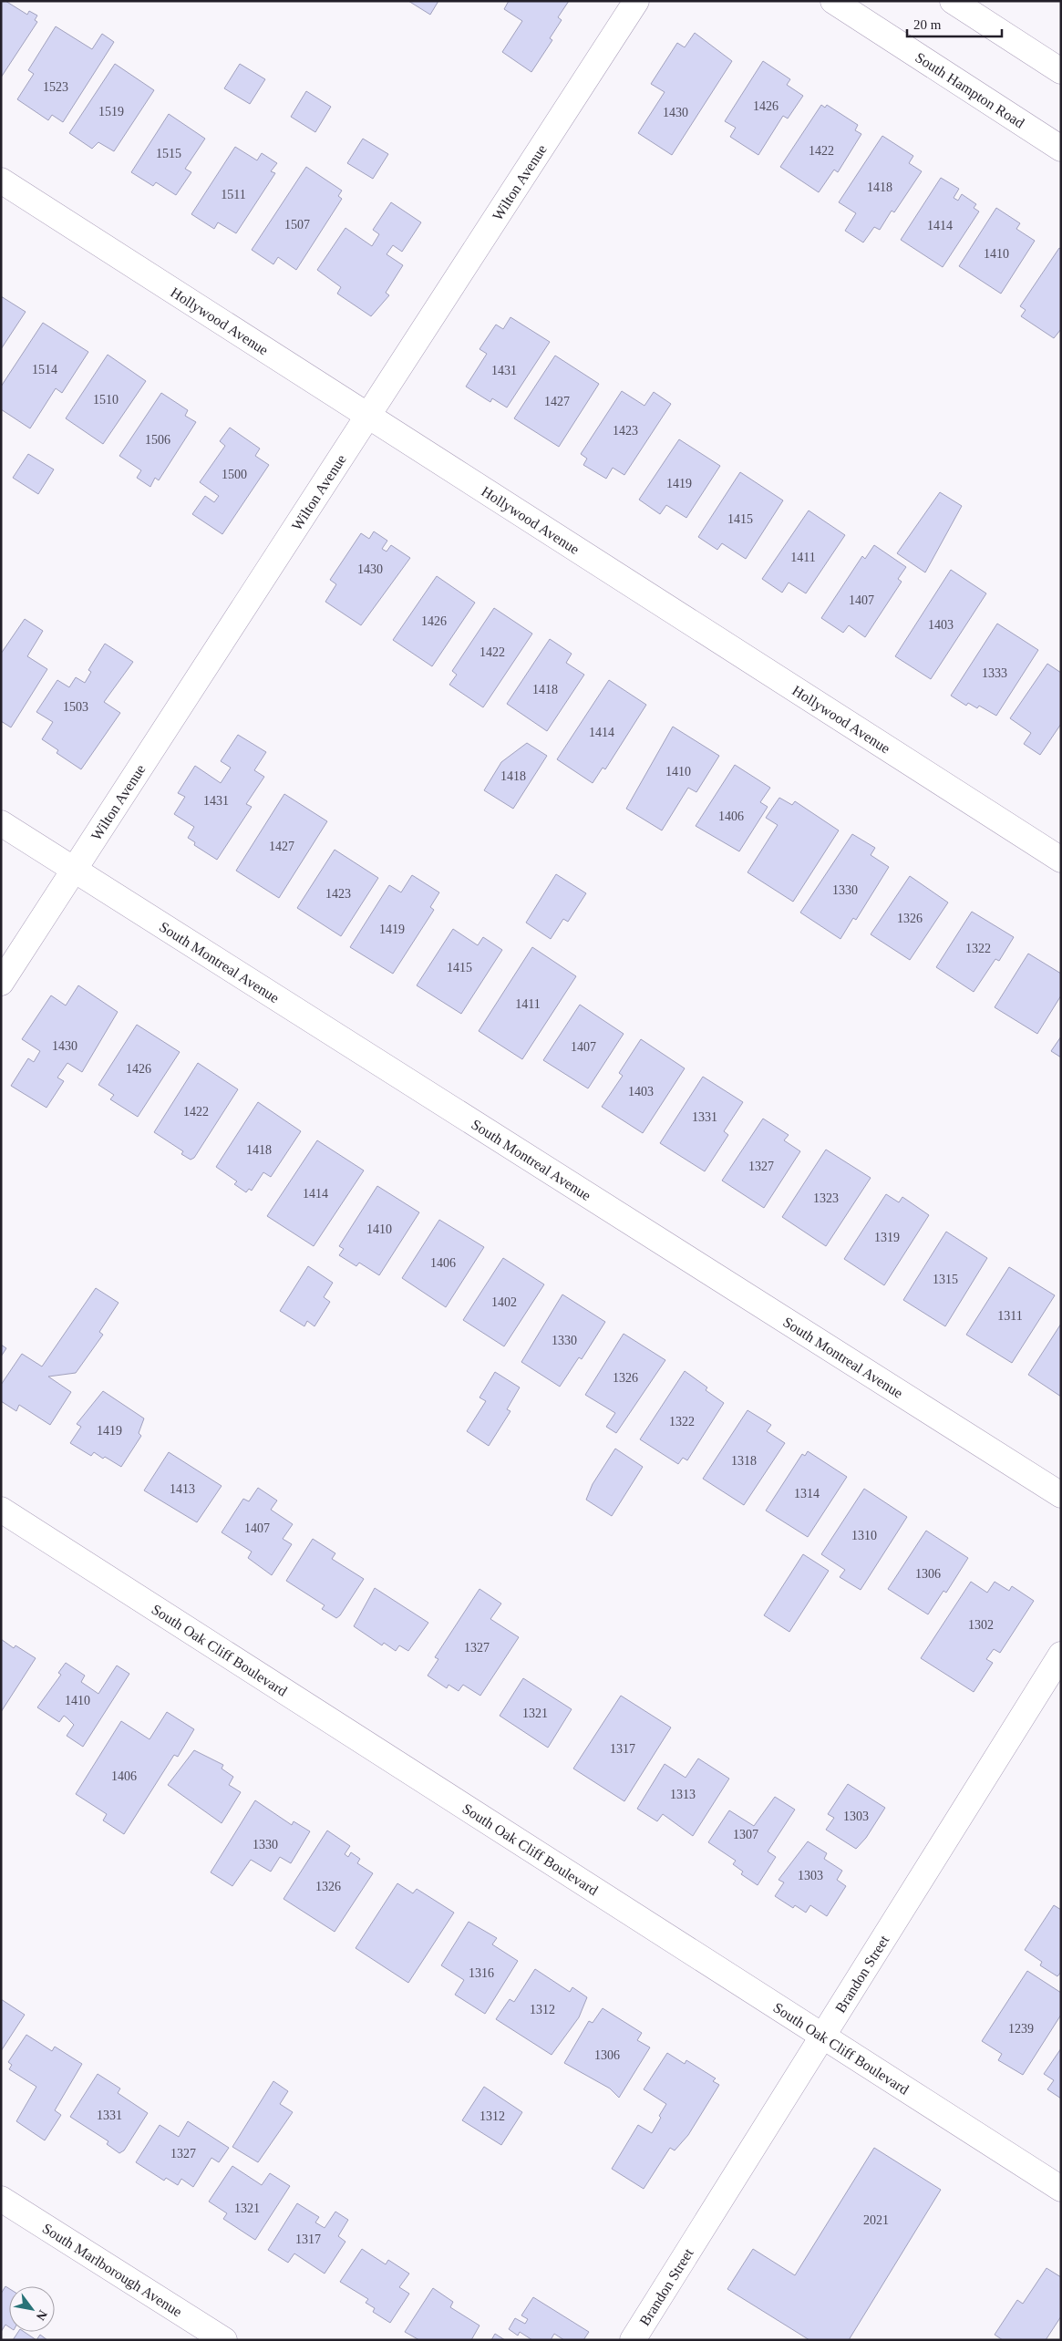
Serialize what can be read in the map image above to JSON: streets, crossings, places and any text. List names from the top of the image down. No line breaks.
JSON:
{"streets":{"street":["South Hampton Road","Wilton Avenue","Hollywood Avenue","South Montreal Avenue","South Oak Cliff Boulevard","Brandon Street","South Marlborough Avenue"]},"crossings":[["Wilton Avenue","Hollywood Avenue"],["Wilton Avenue","South Montreal Avenue"],["South Oak Cliff Boulevard","Brandon Street"]],"house_numbers":["1523","1426","1519","1430","1422","1515","1418","1511","1507","1414","1410","1514","1431","1510","1427","1423","1506","1500","1419","1415","1411","1430","1407","1426","1403","1422","1333","1418","1503","1414","1410","1418","1431","1406","1427","1330","1423","1326","1419","1322","1415","1411","1430","1407","1426","1403","1422","1331","1418","1327","1414","1323","1410","1319","1406","1315","1402","1311","1330","1326","1322","1419","1318","1413","1314","1407","1310","1306","1302","1327","1410","1321","1317","1406","1313","1303","1307","1330","1303","1326","1316","1312","1239","1306","1331","1312","1327","1321","2021","1317"],"scale_bar":"20 m","north":"bottom right"}
